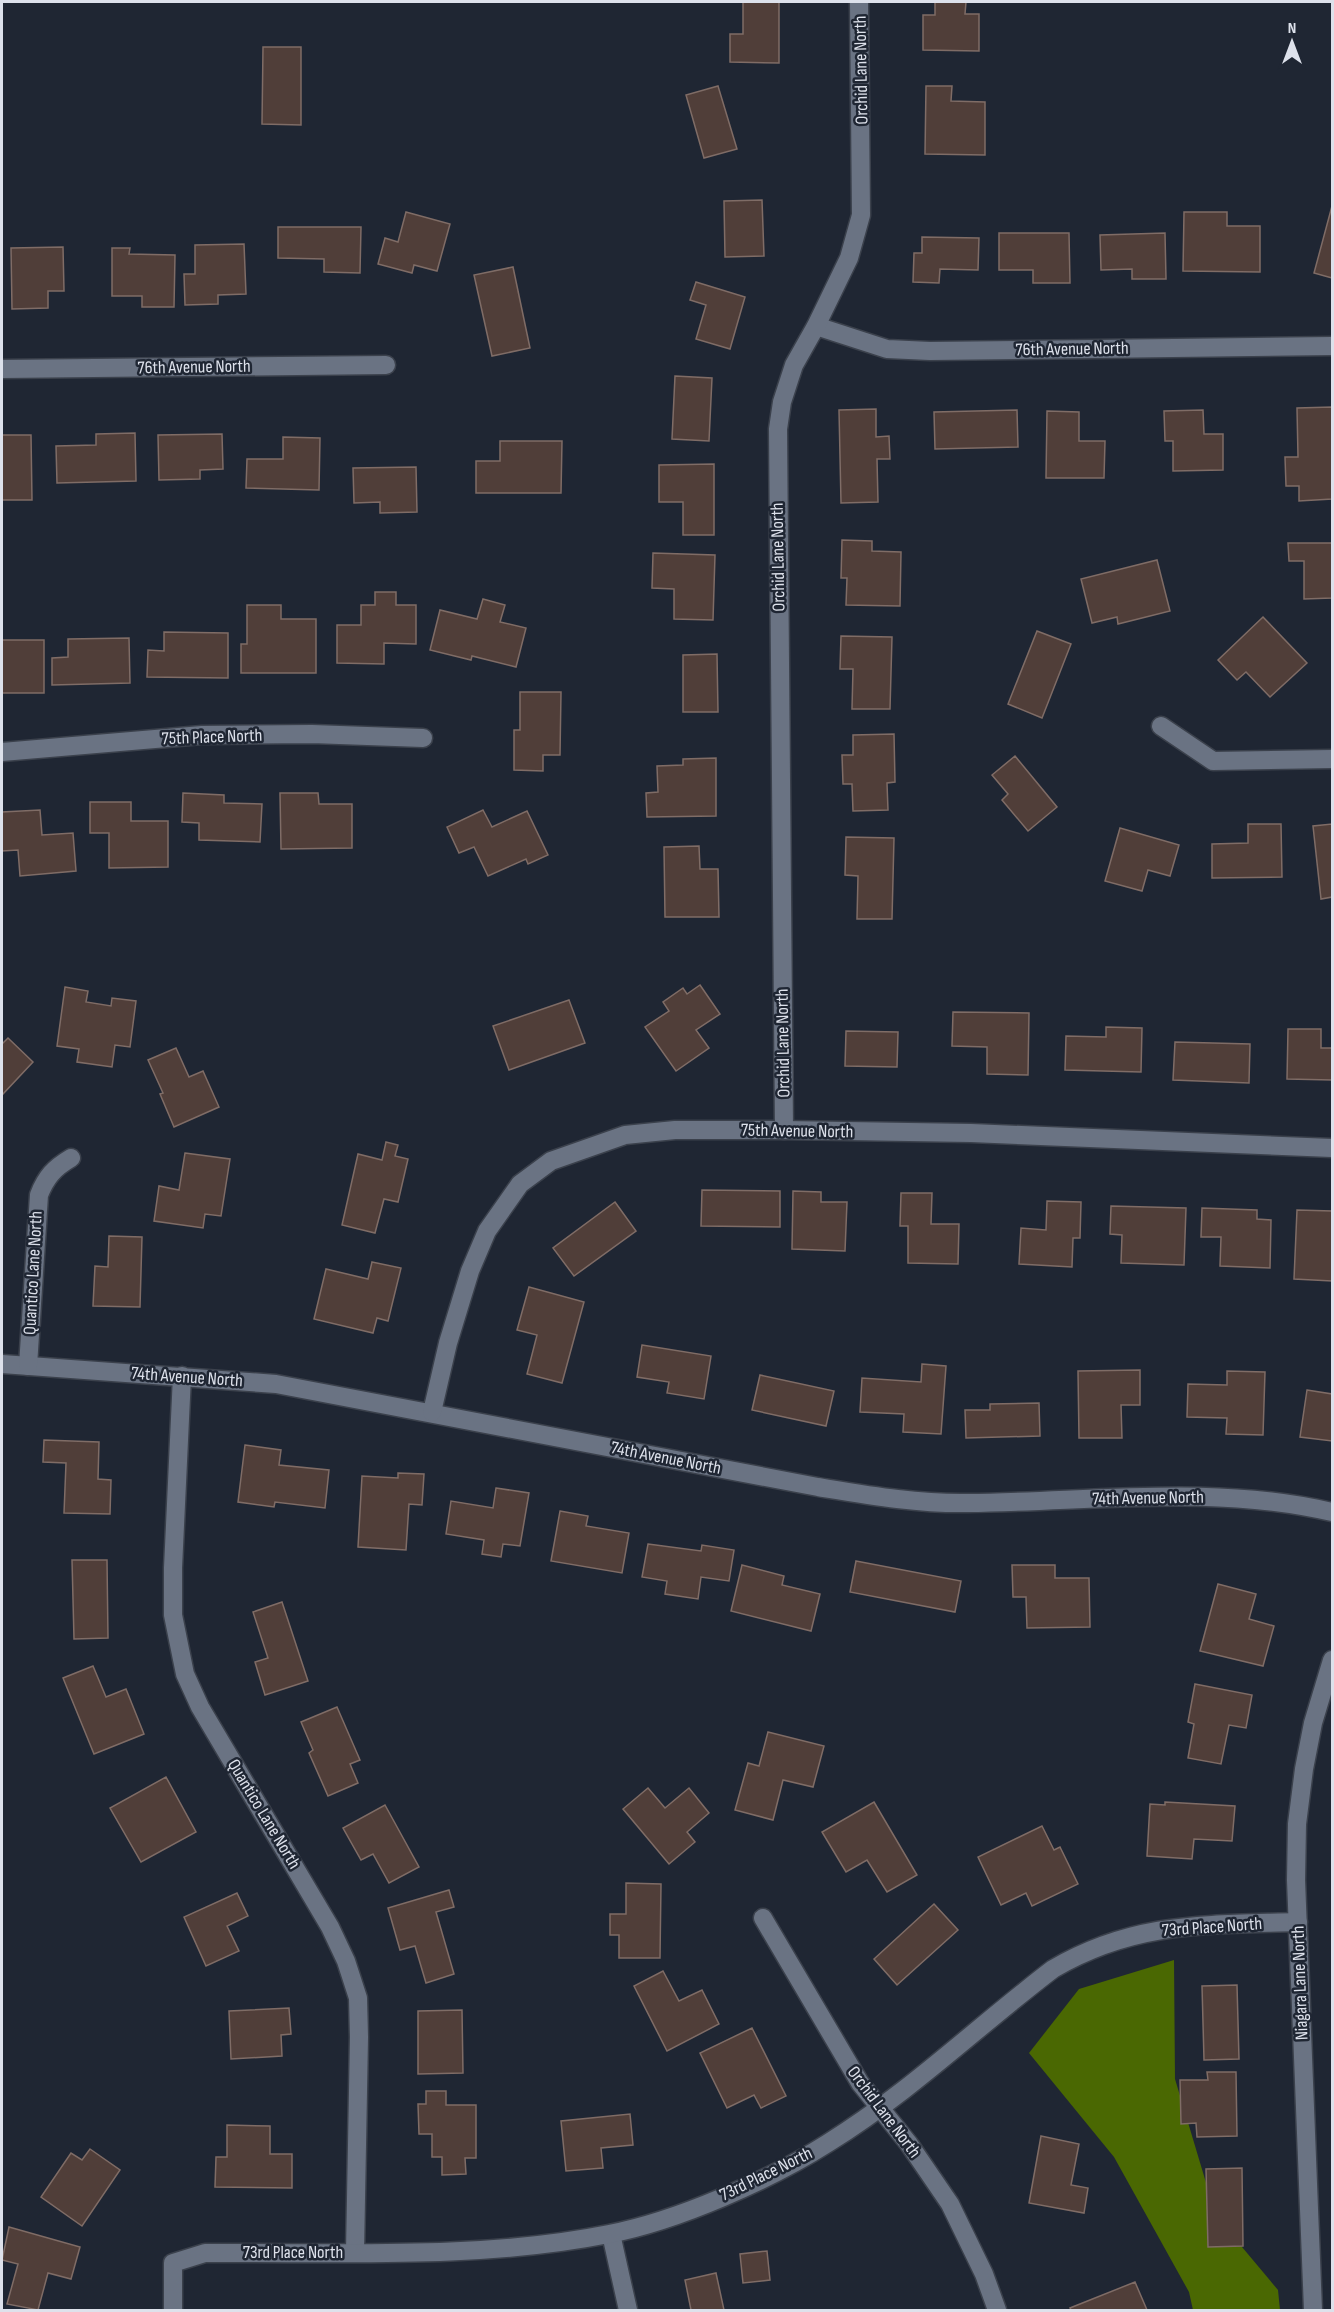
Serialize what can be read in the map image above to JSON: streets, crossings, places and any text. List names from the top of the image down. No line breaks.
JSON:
{"streets":{"street":["Orchid Lane North","76th Avenue North","75th Place North","75th Avenue North","Quantico Lane North","74th Avenue North","73rd Place North","Niagara Lane North"]},"crossings":[["Orchid Lane North","76th Avenue North"],["Orchid Lane North","75th Avenue North"],["Orchid Lane North","73rd Place North"],["75th Avenue North","74th Avenue North"],["Quantico Lane North","74th Avenue North"],["Quantico Lane North","73rd Place North"],["73rd Place North","Niagara Lane North"]],"north":"top"}
